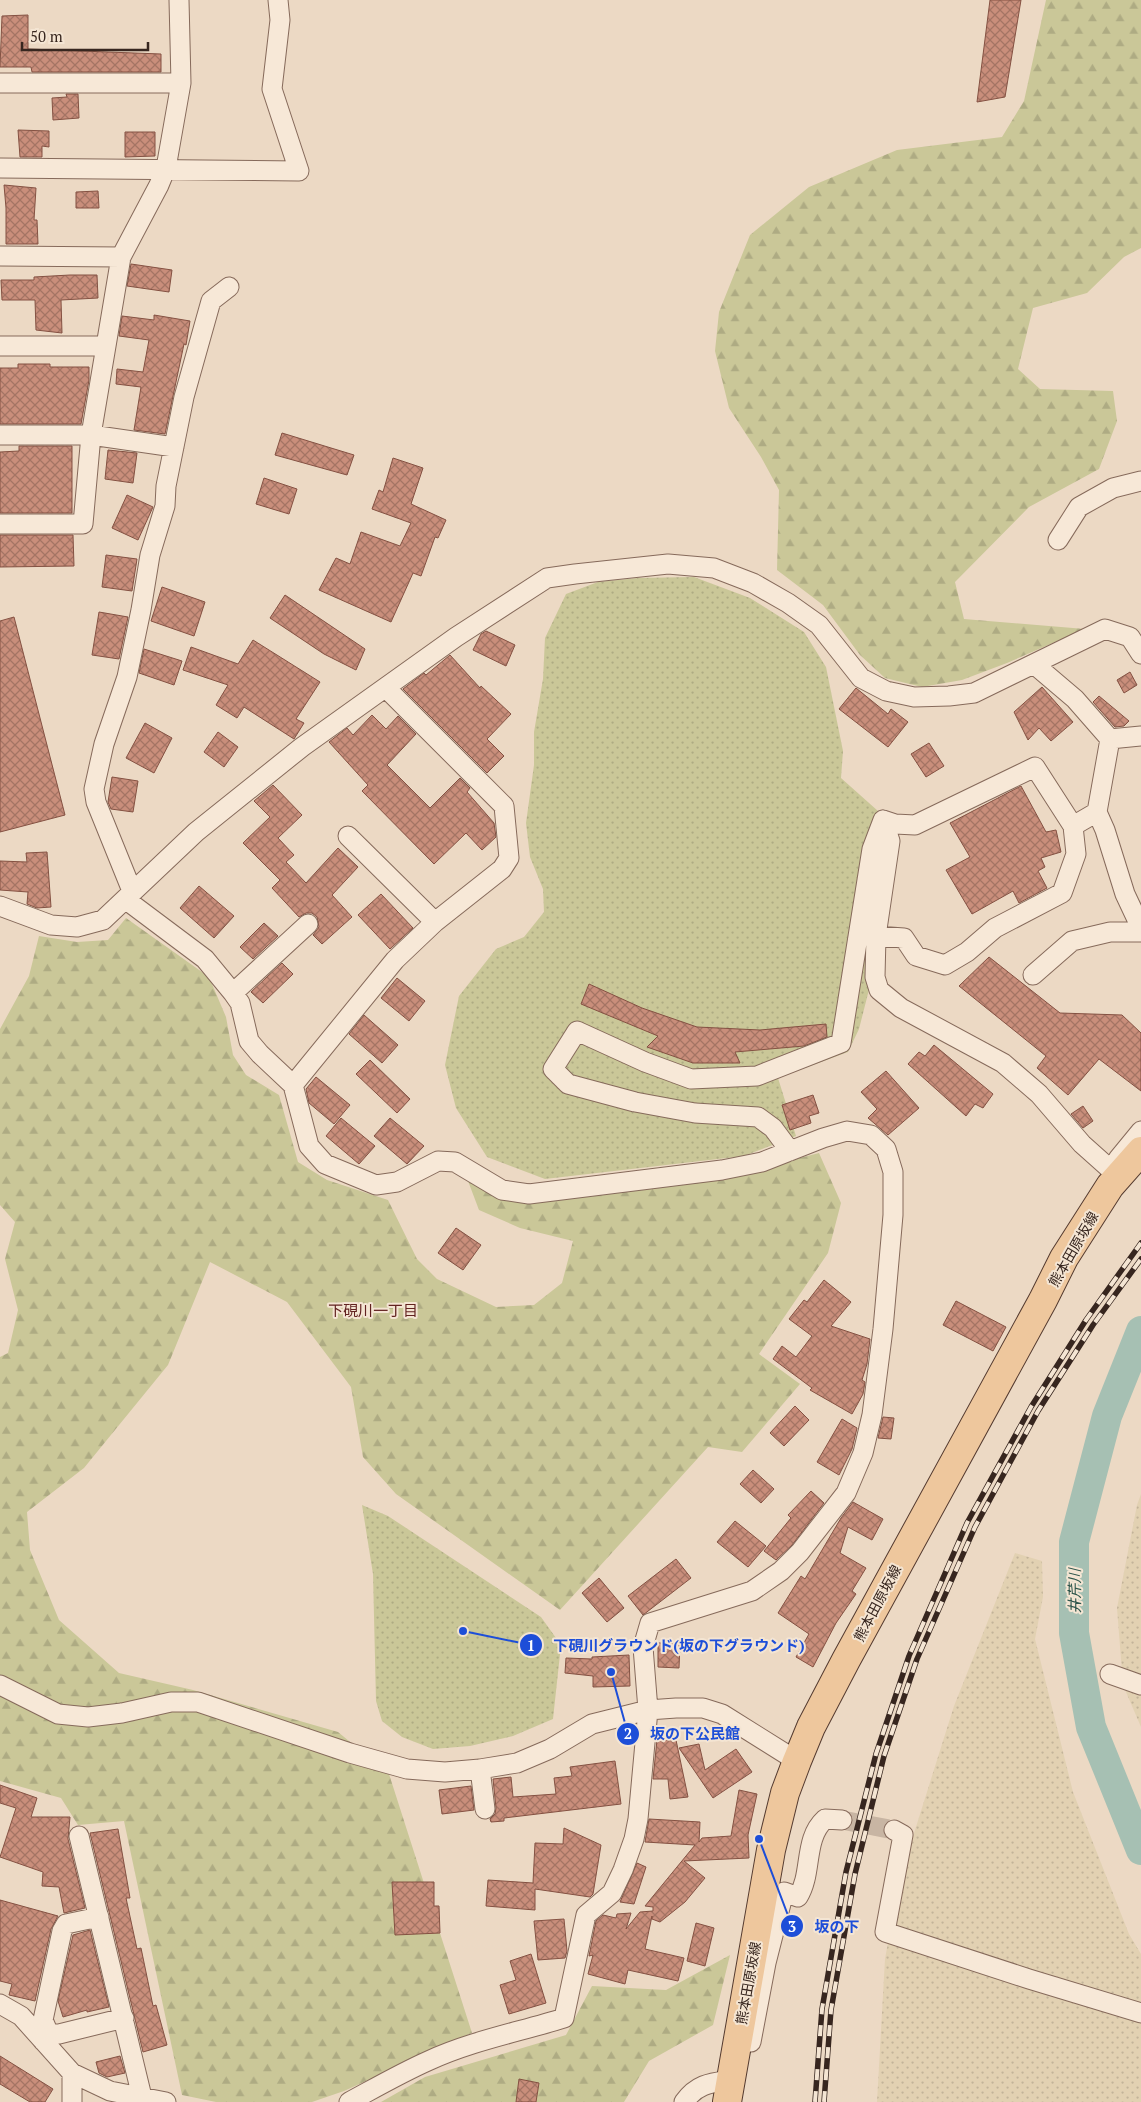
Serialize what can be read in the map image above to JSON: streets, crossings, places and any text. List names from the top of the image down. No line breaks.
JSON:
{"streets":{"main road":["熊本田原坂線"]},"districts":["下硯川一丁目"],"water":["井芹川"],"places":["下硯川グラウンド(坂の下グラウンド)","坂の下公民館","坂の下"],"scale_bar":"50 m"}
